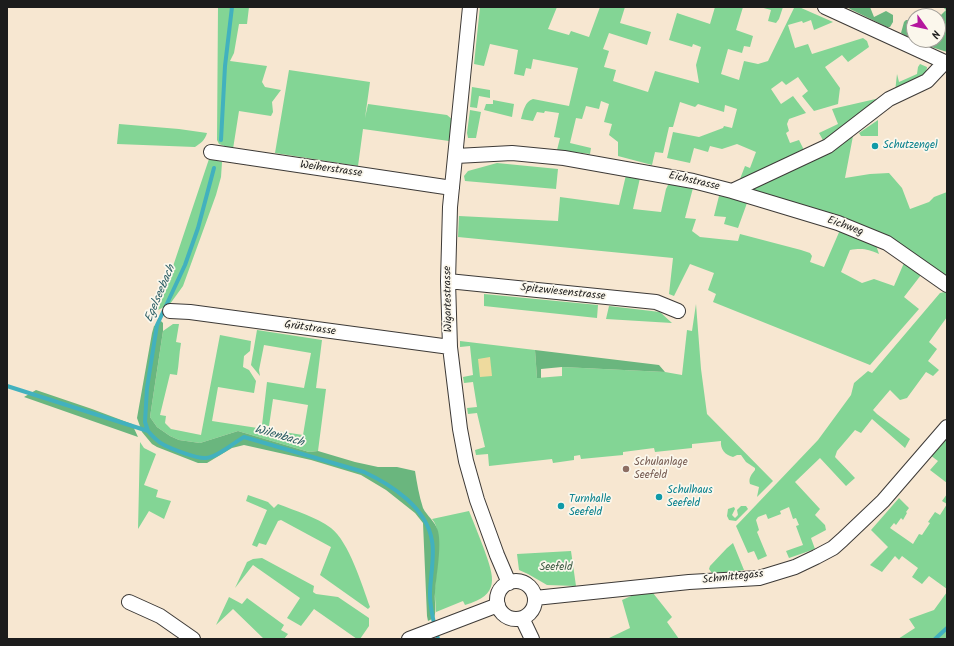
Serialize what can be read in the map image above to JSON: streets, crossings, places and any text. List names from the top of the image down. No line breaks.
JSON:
{"streets":{"street":["Weiherstrasse","Eichstrasse","Eichweg","Spitzwiesenstrasse","Wigartestrasse","Grütstrasse","Schmittegass"]},"crossings":[["Weiherstrasse","Wigartestrasse"],["Eichstrasse","Eichweg"],["Eichstrasse","Wigartestrasse"],["Spitzwiesenstrasse","Wigartestrasse"],["Wigartestrasse","Grütstrasse"],["Wigartestrasse","Schmittegass"]],"water":["Egelseebach","Wilenbach"],"parks":["Seefeld"],"places":["Schutzengel","Schulanlage Seefeld","Schulhaus Seefeld","Turnhalle Seefeld"],"north":"bottom right"}
